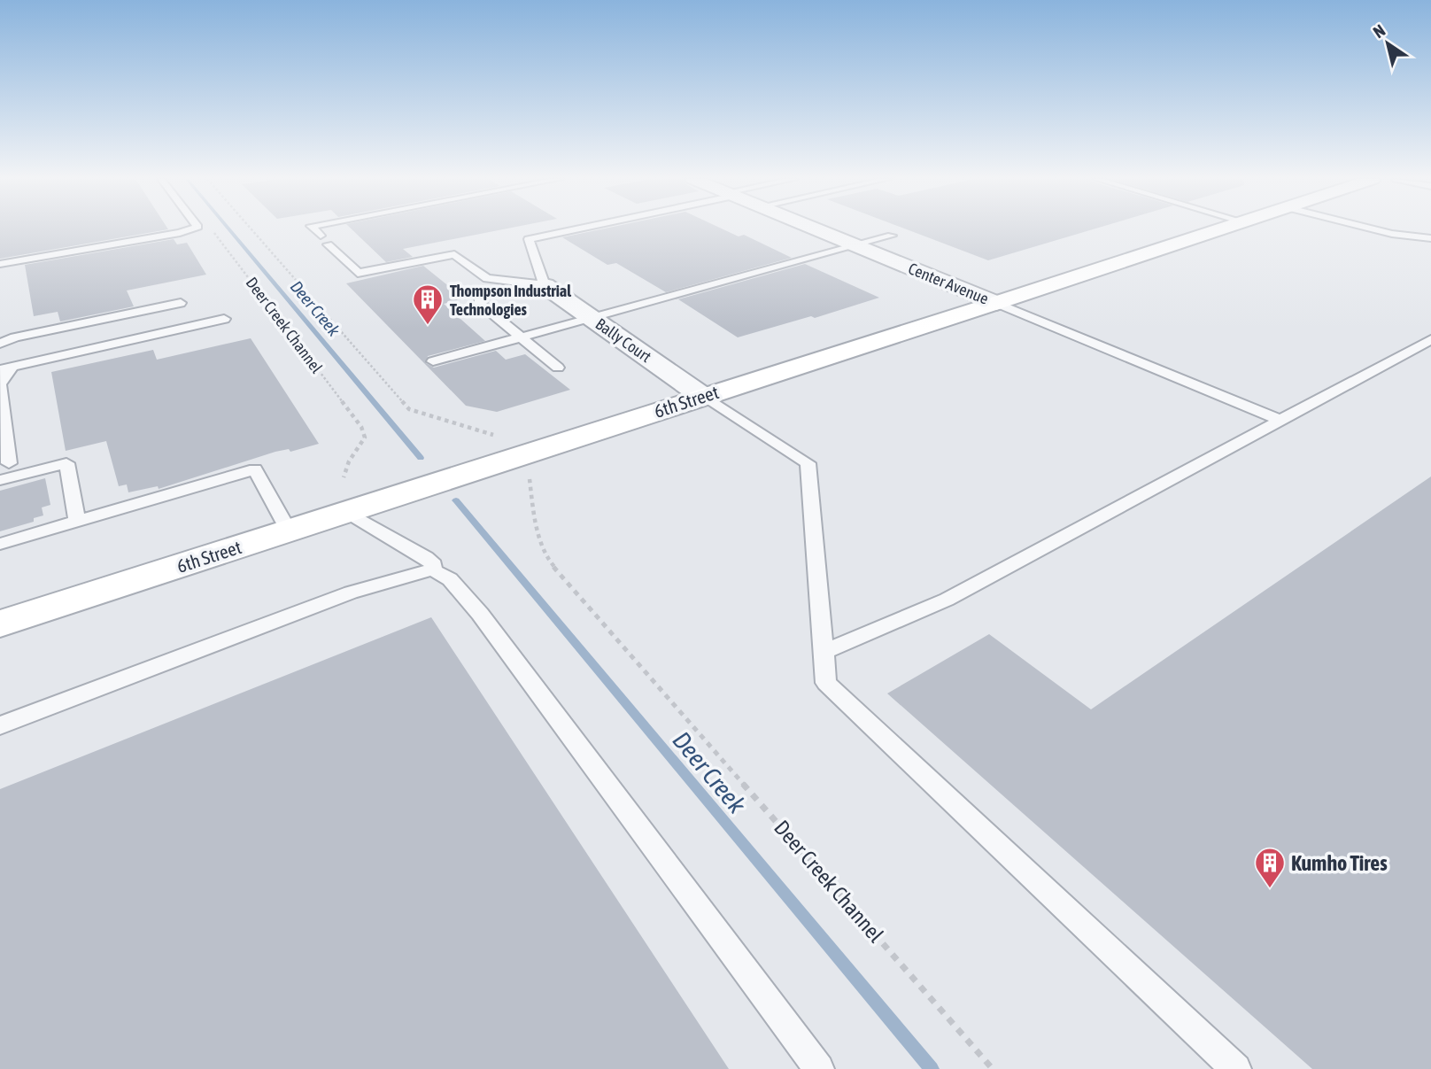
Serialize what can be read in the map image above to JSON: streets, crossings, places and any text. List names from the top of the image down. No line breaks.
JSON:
{"streets":{"main road":["6th Street"],"street":["Center Avenue","Bally Court"],"path":["Deer Creek Channel"]},"crossings":[["Center Avenue","6th Street"],["Bally Court","6th Street"]],"water":["Deer Creek"],"places":{"building":["Thompson Industrial Technologies","Kumho Tires"]},"north":"top left"}
